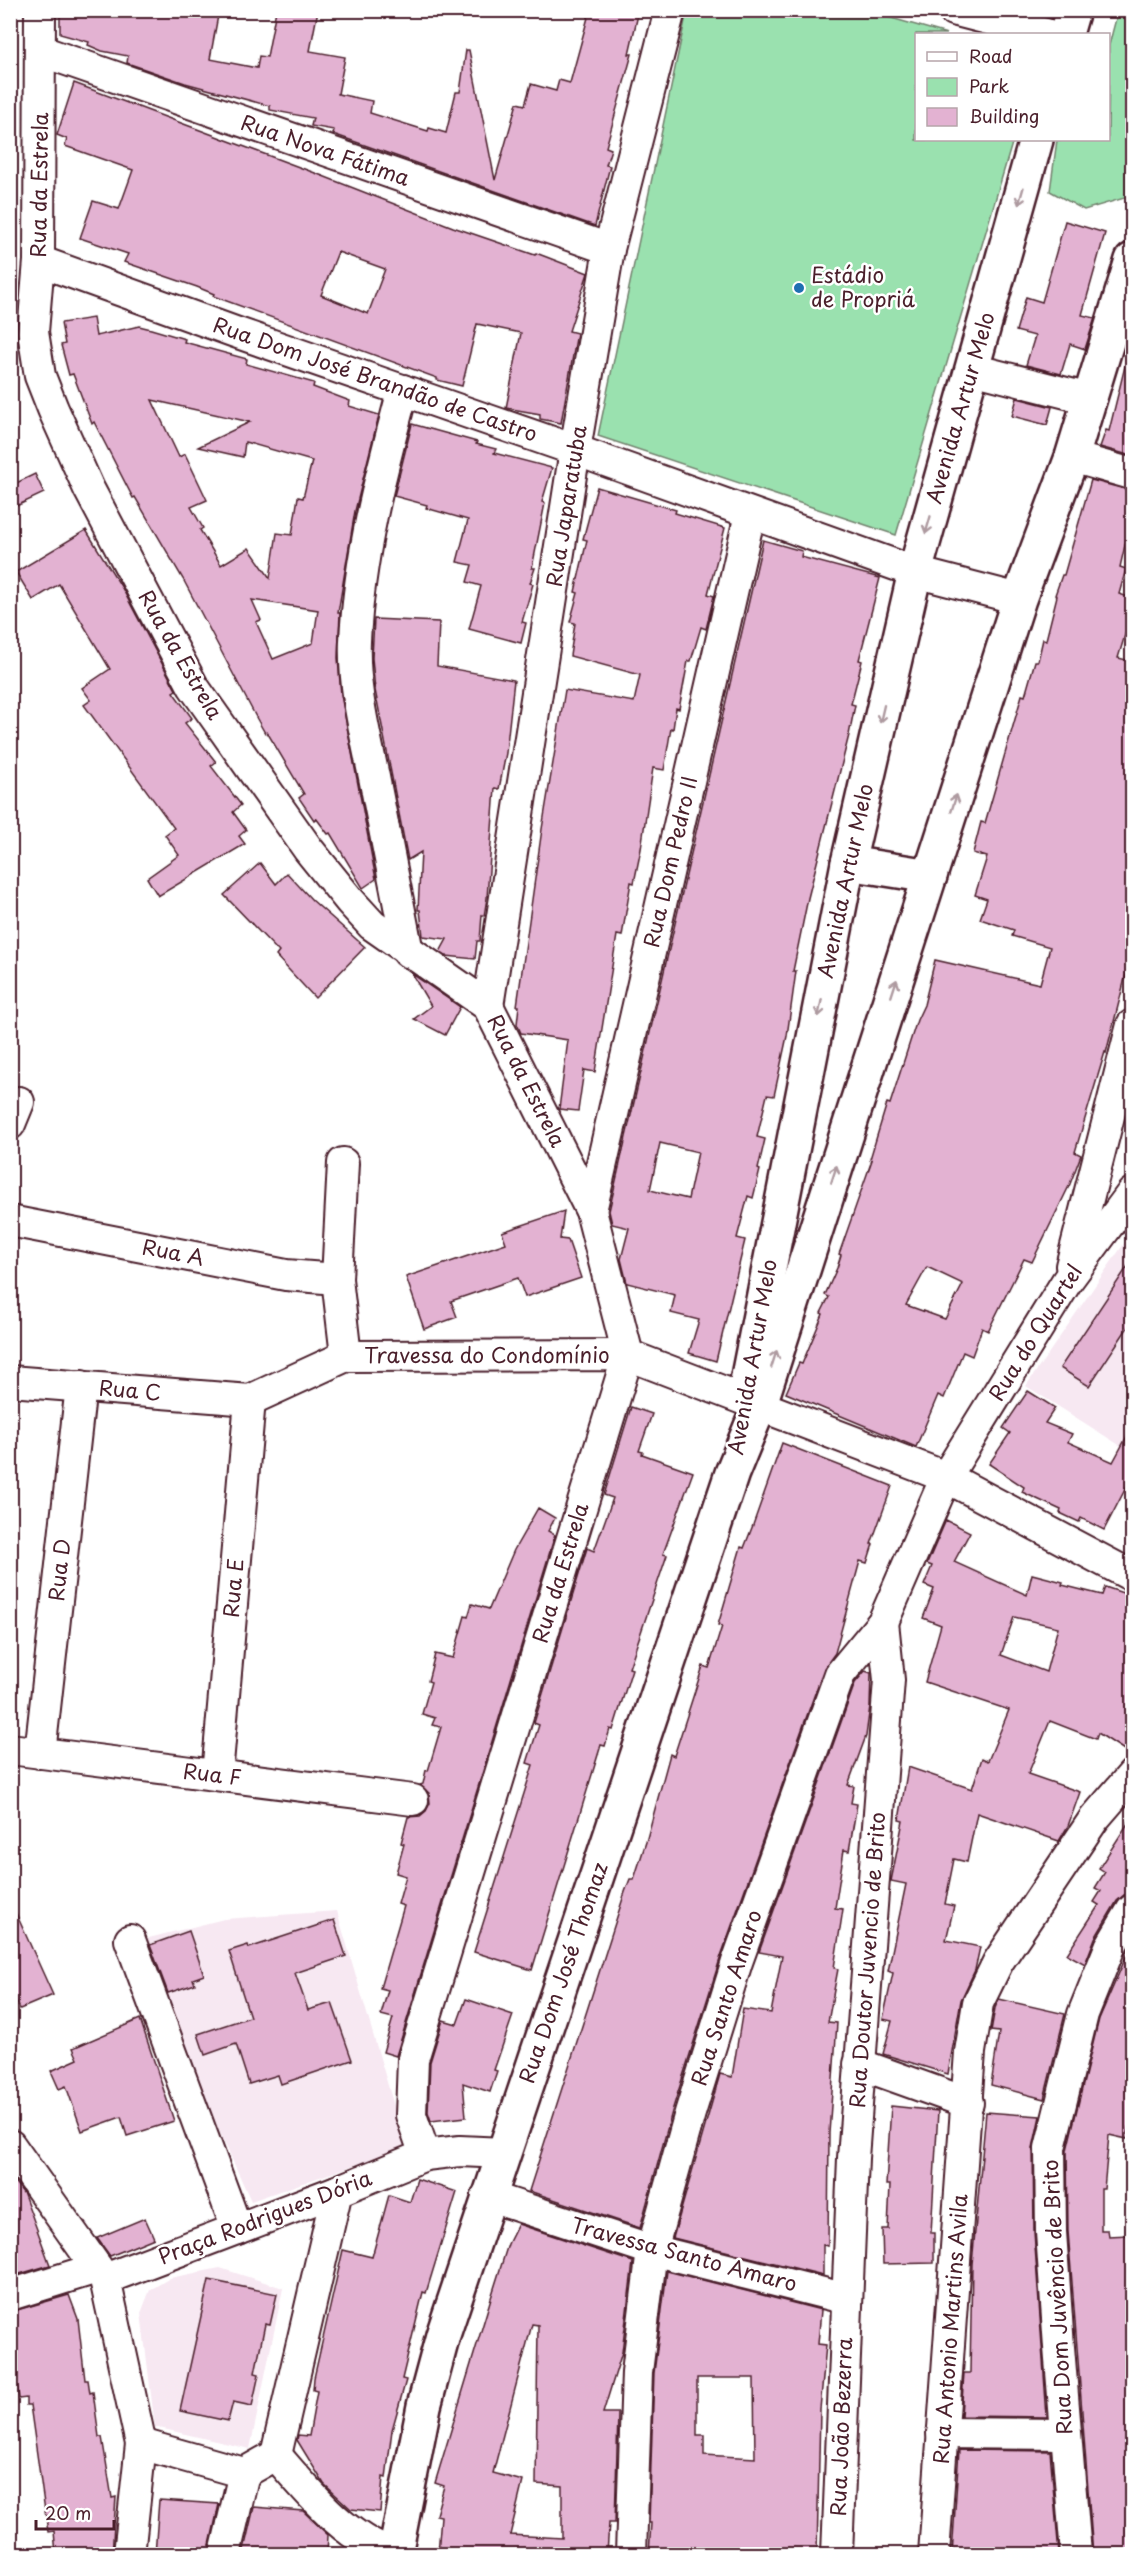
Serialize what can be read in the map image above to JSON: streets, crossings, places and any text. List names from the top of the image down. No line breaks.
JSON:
{"streets":{"main road":["Avenida Artur Melo","Rua Dom José Thomaz"],"street":["Rua Nova Fátima","Rua da Estrela","Rua Dom José Brandão de Castro","Rua Japaratuba","Rua Dom Pedro II","Rua A","Rua do Quartel","Travessa do Condomínio","Rua C","Rua D","Rua E","Rua F","Rua Doutor Juvencio de Brito","Rua Santo Amaro","Praça Rodrigues Dória","Travessa Santo Amaro","Rua Dom Juvêncio de Brito","Rua Antonio Martins Avila","Rua João Bezerra"]},"crossings":[["Rua Nova Fátima","Rua da Estrela"],["Rua Nova Fátima","Rua Japaratuba"],["Rua da Estrela","Rua Dom José Brandão de Castro"],["Rua da Estrela","Rua Japaratuba"],["Rua da Estrela","Rua Dom Pedro II"],["Rua da Estrela","Travessa do Condomínio"],["Rua da Estrela","Praça Rodrigues Dória"],["Rua Dom José Brandão de Castro","Avenida Artur Melo"],["Rua Dom José Brandão de Castro","Rua Japaratuba"],["Rua Dom José Brandão de Castro","Rua Dom Pedro II"],["Avenida Artur Melo","Rua Dom José Thomaz"],["Rua do Quartel","Rua Santo Amaro"],["Rua C","Rua D"],["Rua C","Rua E"],["Rua D","Rua F"],["Rua E","Rua F"],["Rua Doutor Juvencio de Brito","Rua Santo Amaro"],["Rua Doutor Juvencio de Brito","Travessa Santo Amaro"],["Rua Doutor Juvencio de Brito","Rua João Bezerra"],["Rua Dom José Thomaz","Praça Rodrigues Dória"],["Rua Dom José Thomaz","Travessa Santo Amaro"],["Rua Santo Amaro","Travessa Santo Amaro"],["Travessa Santo Amaro","Rua João Bezerra"]],"places":["Estádio de Propriá"],"legend":["Road","Park","Building"],"scale_bar":"20 m"}
